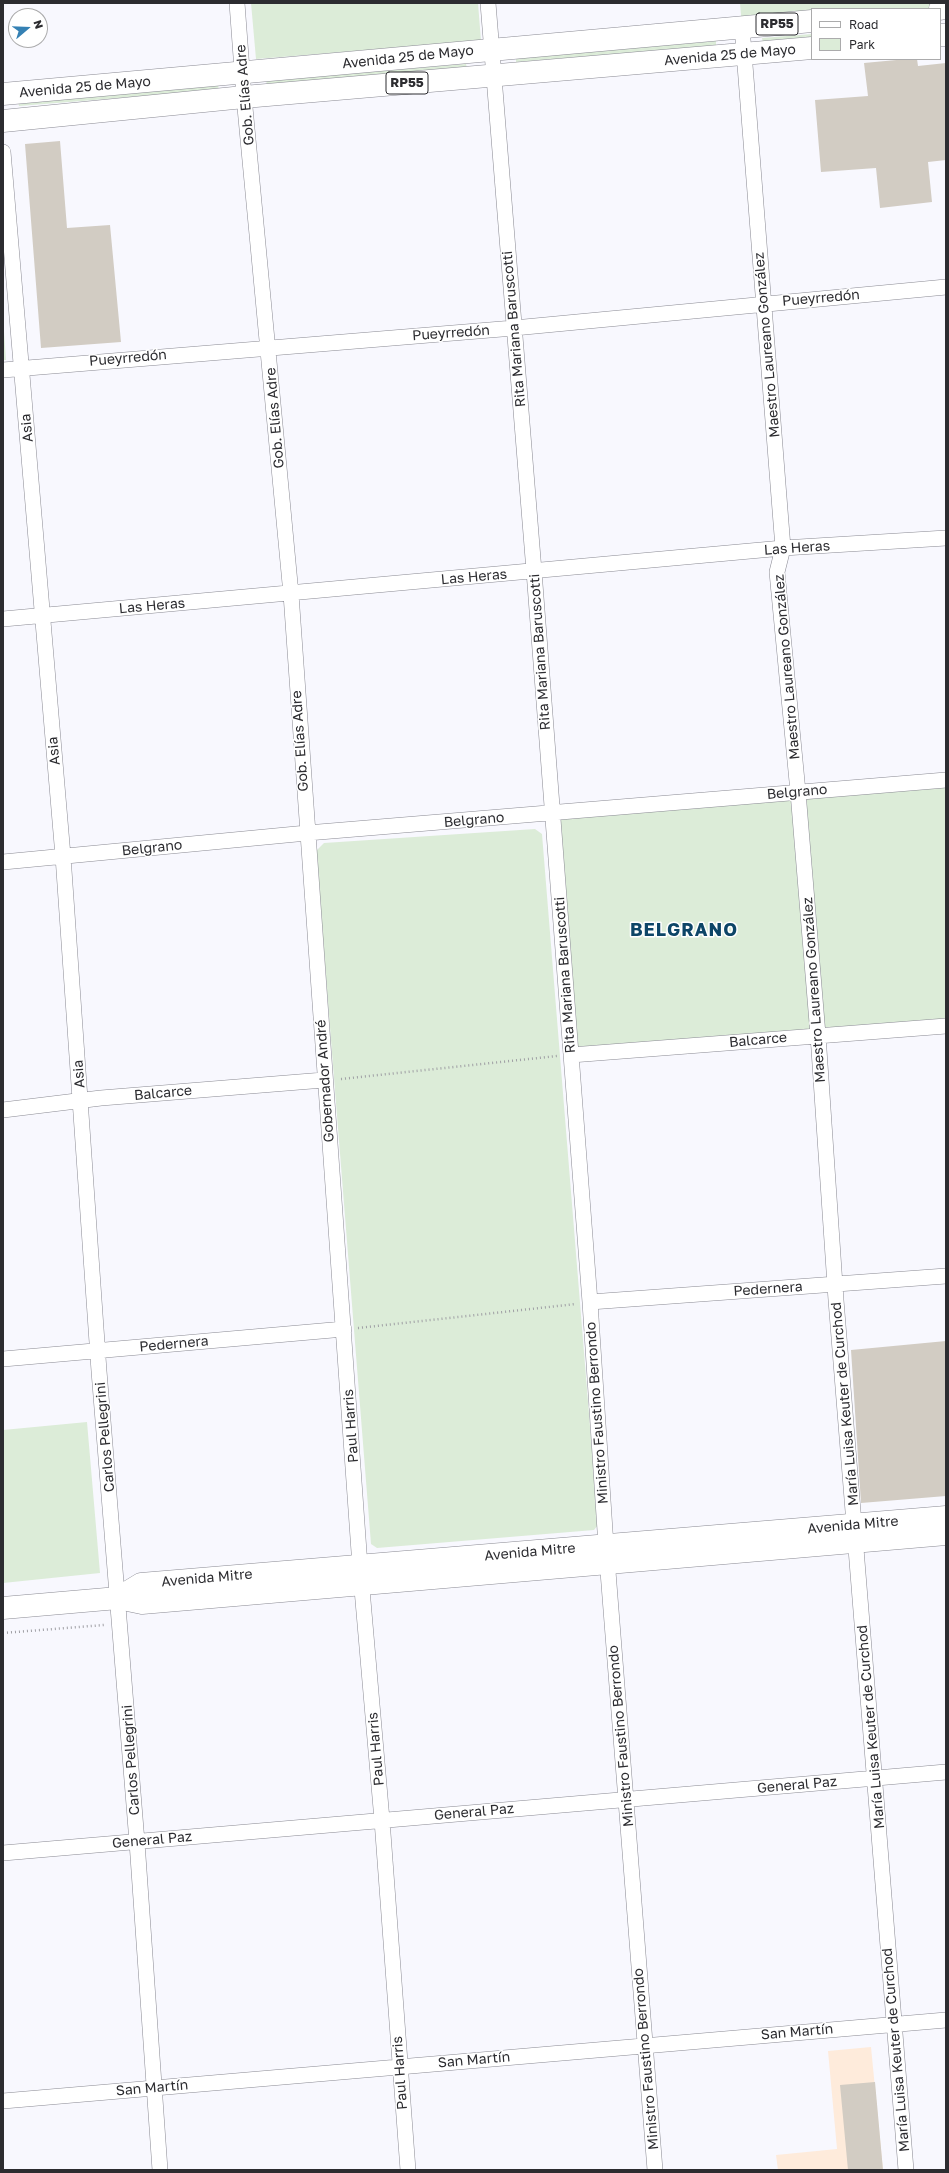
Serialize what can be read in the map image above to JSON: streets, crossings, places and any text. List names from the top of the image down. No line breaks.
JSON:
{"streets":{"main road":["RP55","Avenida 25 de Mayo","Avenida Mitre"],"street":["Gob. Elías Adre","Pueyrredón","Rita Mariana Baruscotti","Maestro Laureano González","Asia","Las Heras","Belgrano","Balcarce","Gobernador André","Pedernera","María Luisa Keuter de Curchod","Ministro Faustino Berrondo","Paul Harris","Carlos Pellegrini","General Paz","San Martín"]},"crossings":[["Avenida 25 de Mayo","Gob. Elías Adre"],["Avenida 25 de Mayo","Rita Mariana Baruscotti"],["Avenida 25 de Mayo","Maestro Laureano González"],["Gob. Elías Adre","Pueyrredón"],["Gob. Elías Adre","Las Heras"],["Gob. Elías Adre","Belgrano"],["Gob. Elías Adre","Gobernador André"],["Pueyrredón","Rita Mariana Baruscotti"],["Pueyrredón","Maestro Laureano González"],["Pueyrredón","Asia"],["Rita Mariana Baruscotti","Las Heras"],["Rita Mariana Baruscotti","Belgrano"],["Rita Mariana Baruscotti","Balcarce"],["Rita Mariana Baruscotti","Pedernera"],["Rita Mariana Baruscotti","Ministro Faustino Berrondo"],["Maestro Laureano González","Las Heras"],["Maestro Laureano González","Belgrano"],["Maestro Laureano González","Balcarce"],["Maestro Laureano González","Pedernera"],["Maestro Laureano González","María Luisa Keuter de Curchod"],["Asia","Las Heras"],["Asia","Belgrano"],["Asia","Balcarce"],["Asia","Pedernera"],["Asia","Carlos Pellegrini"],["Belgrano","Gobernador André"],["Balcarce","Gobernador André"],["Gobernador André","Pedernera"],["Gobernador André","Paul Harris"],["Pedernera","María Luisa Keuter de Curchod"],["Pedernera","Ministro Faustino Berrondo"],["Pedernera","Paul Harris"],["Pedernera","Carlos Pellegrini"],["María Luisa Keuter de Curchod","Avenida Mitre"],["María Luisa Keuter de Curchod","General Paz"],["María Luisa Keuter de Curchod","San Martín"],["Ministro Faustino Berrondo","Avenida Mitre"],["Ministro Faustino Berrondo","General Paz"],["Ministro Faustino Berrondo","San Martín"],["Paul Harris","Avenida Mitre"],["Paul Harris","General Paz"],["Paul Harris","San Martín"],["Carlos Pellegrini","Avenida Mitre"],["Carlos Pellegrini","General Paz"],["Carlos Pellegrini","San Martín"]],"districts":["BELGRANO"],"legend":["Road","Park"],"north":"right"}
